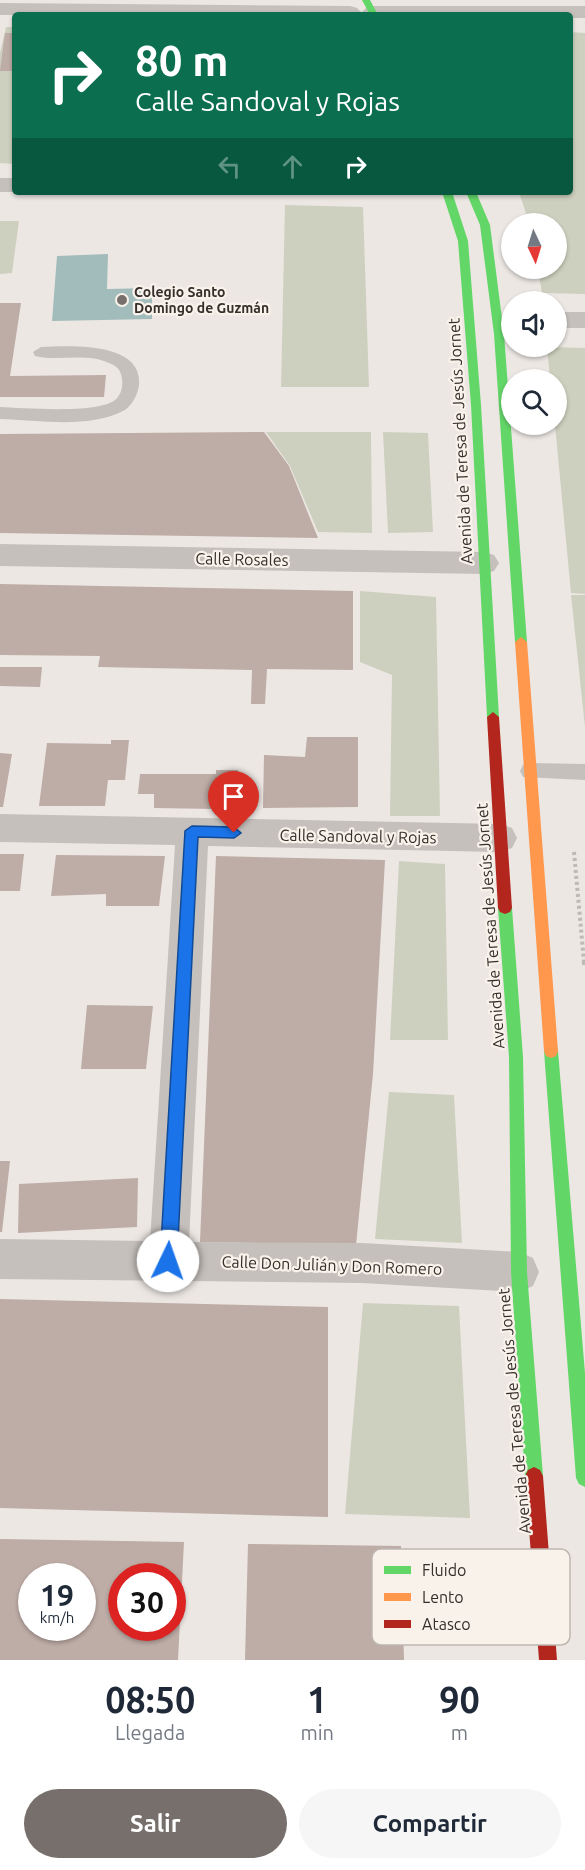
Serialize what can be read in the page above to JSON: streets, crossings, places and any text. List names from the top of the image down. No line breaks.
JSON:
{"streets":{"street":["Avenida de Teresa de Jesús Jornet","Calle Rosales","Calle Sandoval y Rojas","Calle Don Julián y Don Romero"]},"crossings":[["Avenida de Teresa de Jesús Jornet","Calle Rosales"],["Avenida de Teresa de Jesús Jornet","Calle Sandoval y Rojas"],["Avenida de Teresa de Jesús Jornet","Calle Don Julián y Don Romero"]],"places":["Colegio Santo Domingo de Guzmán"],"legend":["Fluido","Lento","Atasco"],"north":"bottom","page":{"turn":["80 m","Calle Sandoval y Rojas"],"speed":"19 km/h","limit":"30","eta":["08:50","Llegada","1","min","90","m"],"buttons":["Salir","Compartir"]}}
